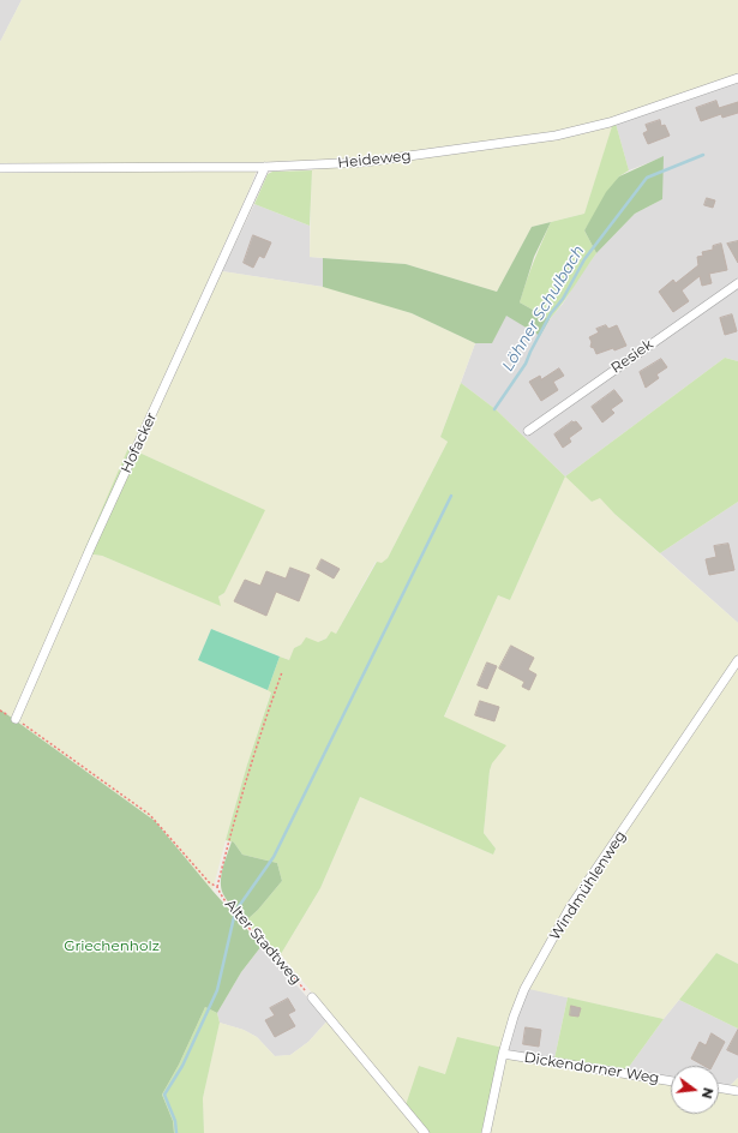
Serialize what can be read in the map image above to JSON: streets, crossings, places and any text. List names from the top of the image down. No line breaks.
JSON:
{"streets":{"street":["Heideweg","Resiek","Hofacker","Windmühlenweg","Alter Stadtweg","Dickendorner Weg"]},"crossings":[["Heideweg","Hofacker"],["Hofacker","Alter Stadtweg"],["Windmühlenweg","Dickendorner Weg"]],"water":["Löhner Schulbach"],"parks":["Griechenholz"],"north":"right"}
